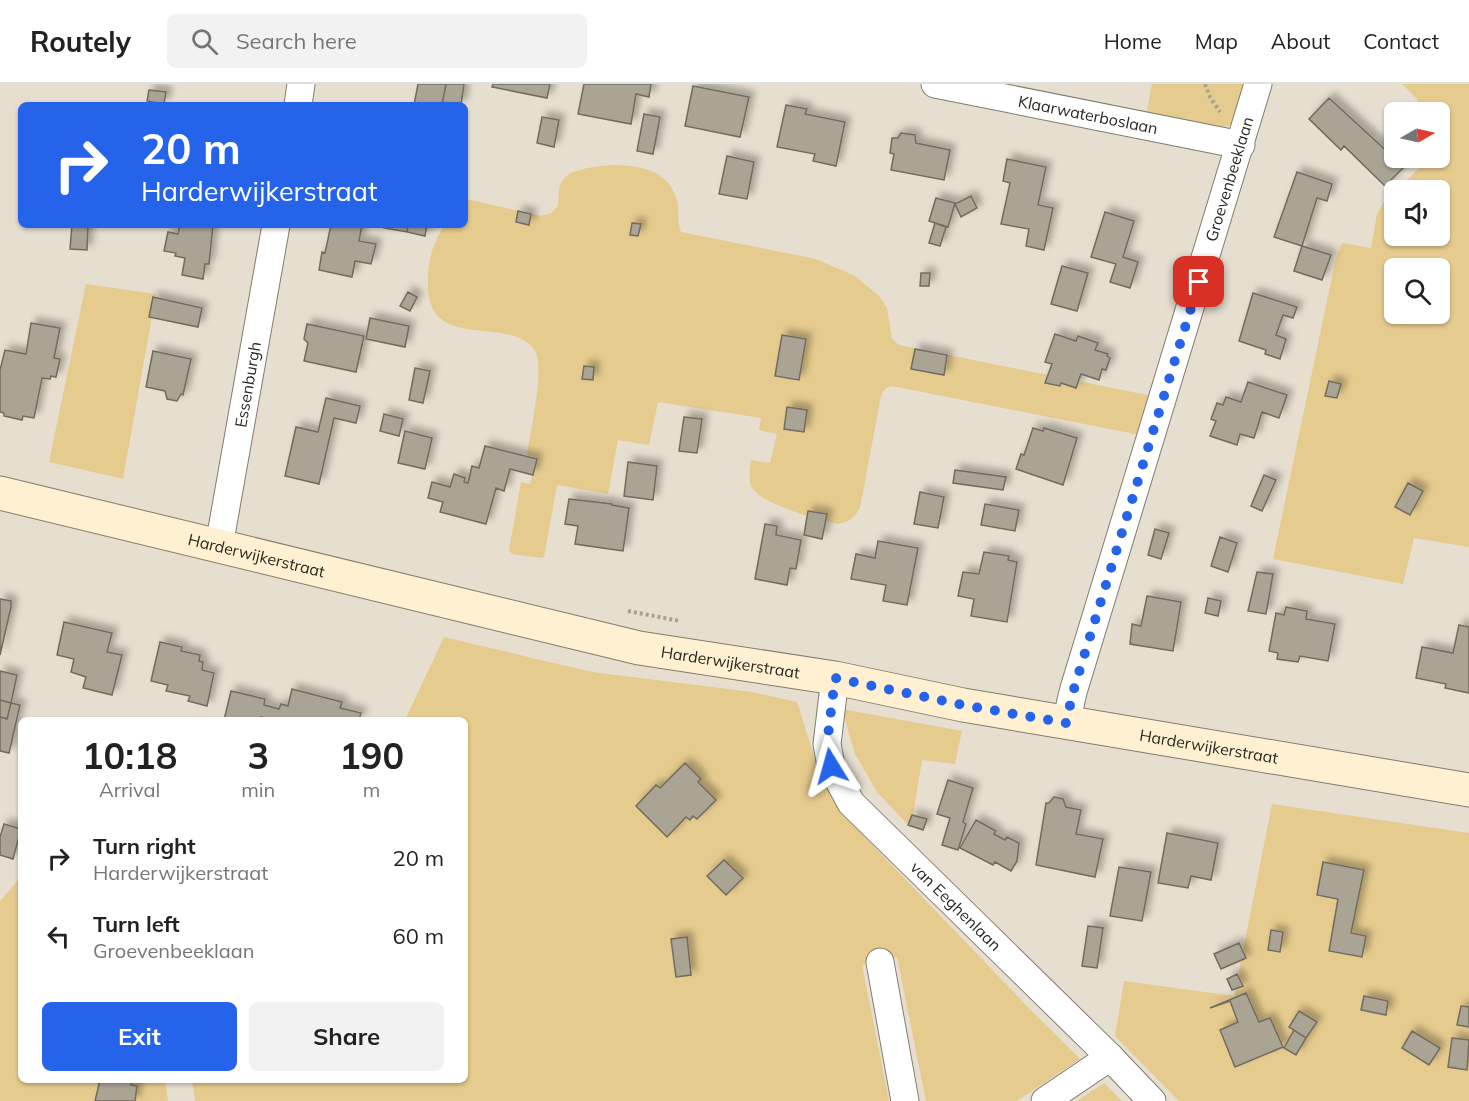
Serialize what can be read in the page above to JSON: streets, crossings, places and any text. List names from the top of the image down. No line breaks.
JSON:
{"streets":{"main road":["Harderwijkerstraat"],"street":["Klaarwaterboslaan","Groevenbeeklaan","Essenburgh","van Eeghenlaan"]},"crossings":[["Klaarwaterboslaan","Groevenbeeklaan"],["Groevenbeeklaan","Harderwijkerstraat"],["Essenburgh","Harderwijkerstraat"],["Harderwijkerstraat","van Eeghenlaan"]],"north":"right","page":{"header":"Routely","search":"Search here","nav":["Home","Map","About","Contact"],"turn":["20 m","Harderwijkerstraat"],"eta":["10:18","Arrival","3","min","190","m"],"list":[{"name":"Turn right","note":"Harderwijkerstraat","value":"20 m"},{"name":"Turn left","note":"Groevenbeeklaan","value":"60 m"}],"buttons":["Exit","Share"]}}
